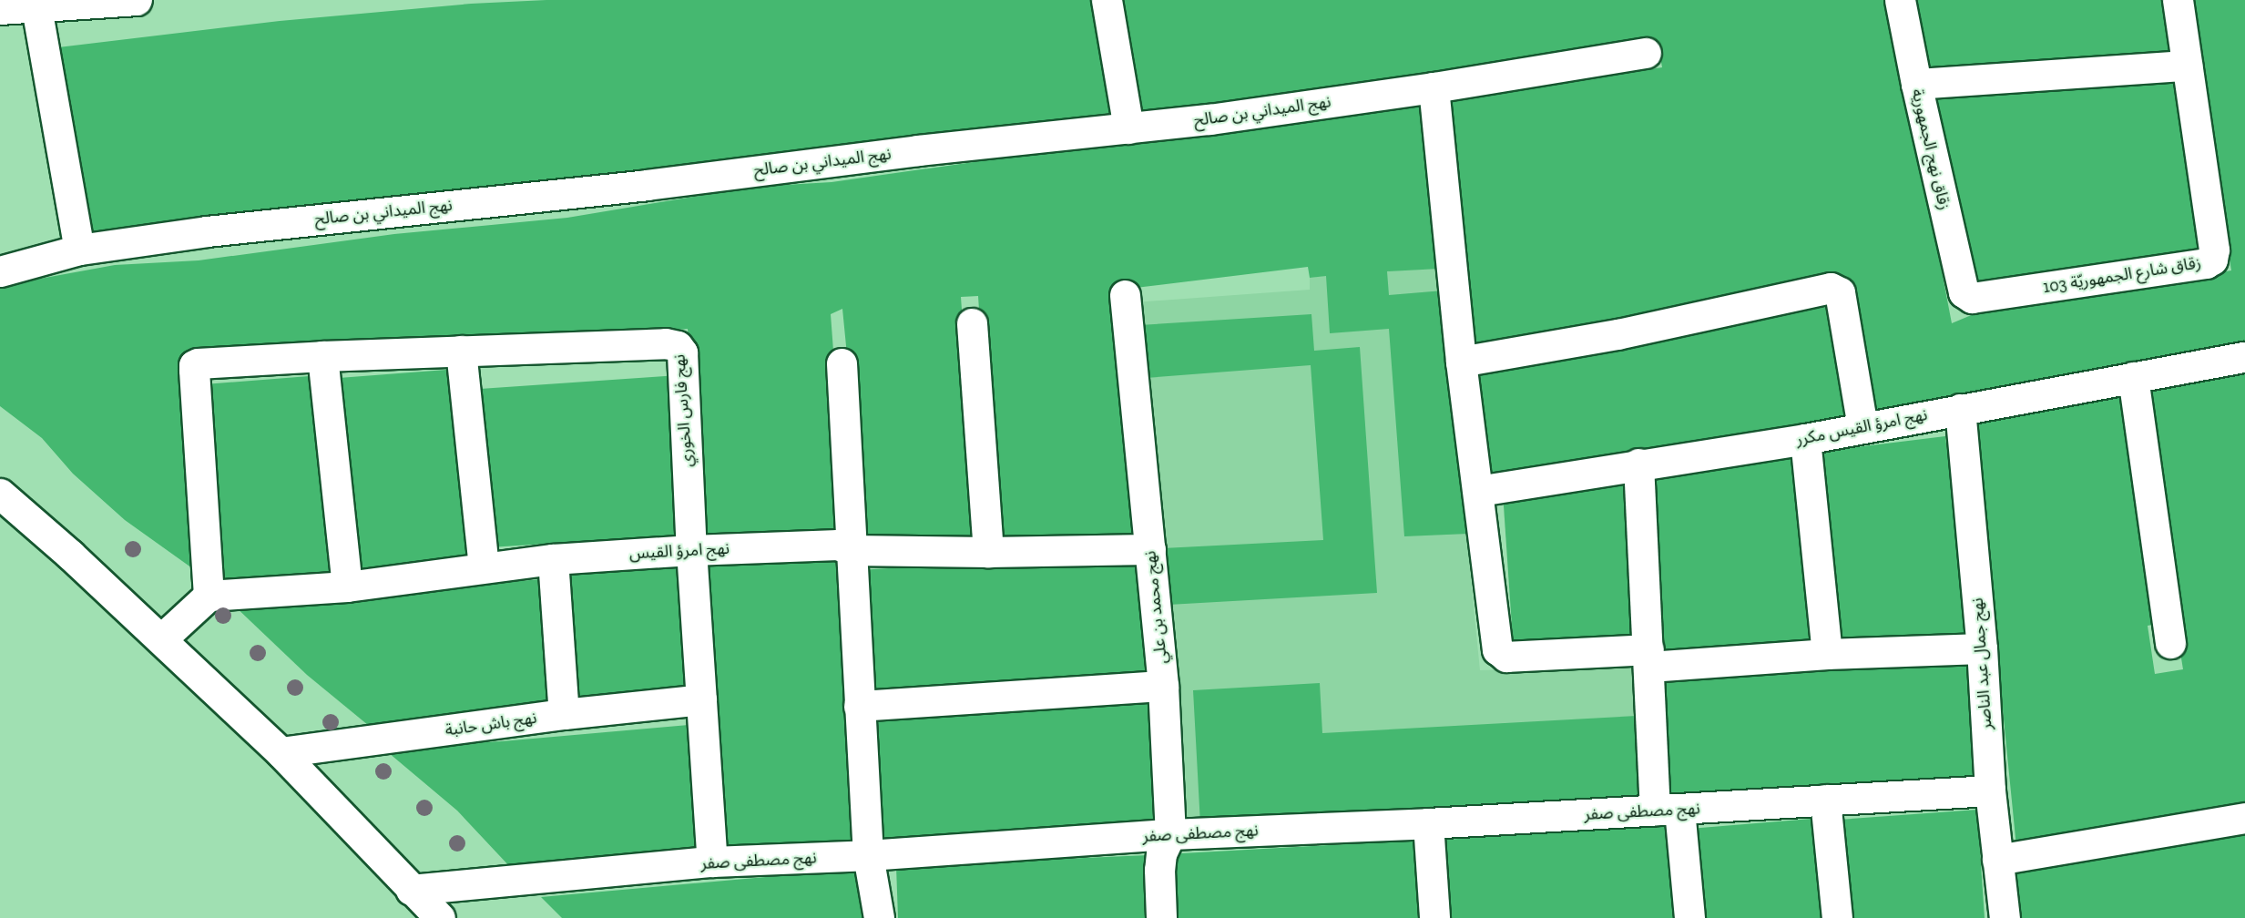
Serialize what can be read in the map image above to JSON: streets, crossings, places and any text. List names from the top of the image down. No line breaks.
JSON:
{"streets":{"street":["نهج الميداني بن صالح","زقاق نهج الجمهورية","زقاق شارع الجمهوريّة 103","نهج فارس الخوري","نهج امرؤ القيس مكرر","نهج امرؤ القيس","نهج محمد بن علي","نهج جمال عبد الناصر","نهج باش حانبة","نهج مصطفى صفر"]},"crossings":[["زقاق نهج الجمهورية","زقاق شارع الجمهوريّة 103"],["نهج فارس الخوري","نهج امرؤ القيس"],["نهج فارس الخوري","نهج باش حانبة"],["نهج فارس الخوري","نهج مصطفى صفر"],["نهج امرؤ القيس مكرر","نهج جمال عبد الناصر"],["نهج امرؤ القيس","نهج محمد بن علي"],["نهج محمد بن علي","نهج مصطفى صفر"],["نهج جمال عبد الناصر","نهج مصطفى صفر"]]}
